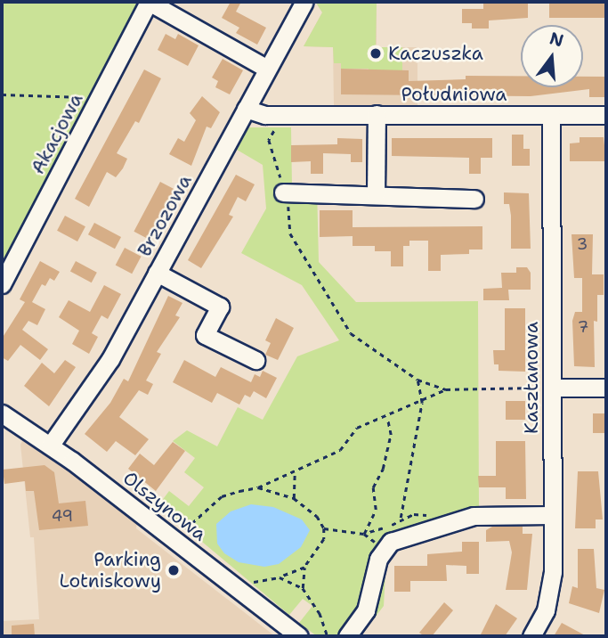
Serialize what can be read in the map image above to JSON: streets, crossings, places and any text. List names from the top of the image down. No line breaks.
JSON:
{"streets":{"street":["Południowa","Akacjowa","Brzozowa","Kasztanowa","Olszynowa"]},"crossings":[["Południowa","Brzozowa"],["Południowa","Kasztanowa"],["Brzozowa","Olszynowa"]],"places":["Kaczuszka","Parking Lotniskowy"],"house_numbers":["3","7","49"],"north":"top"}
